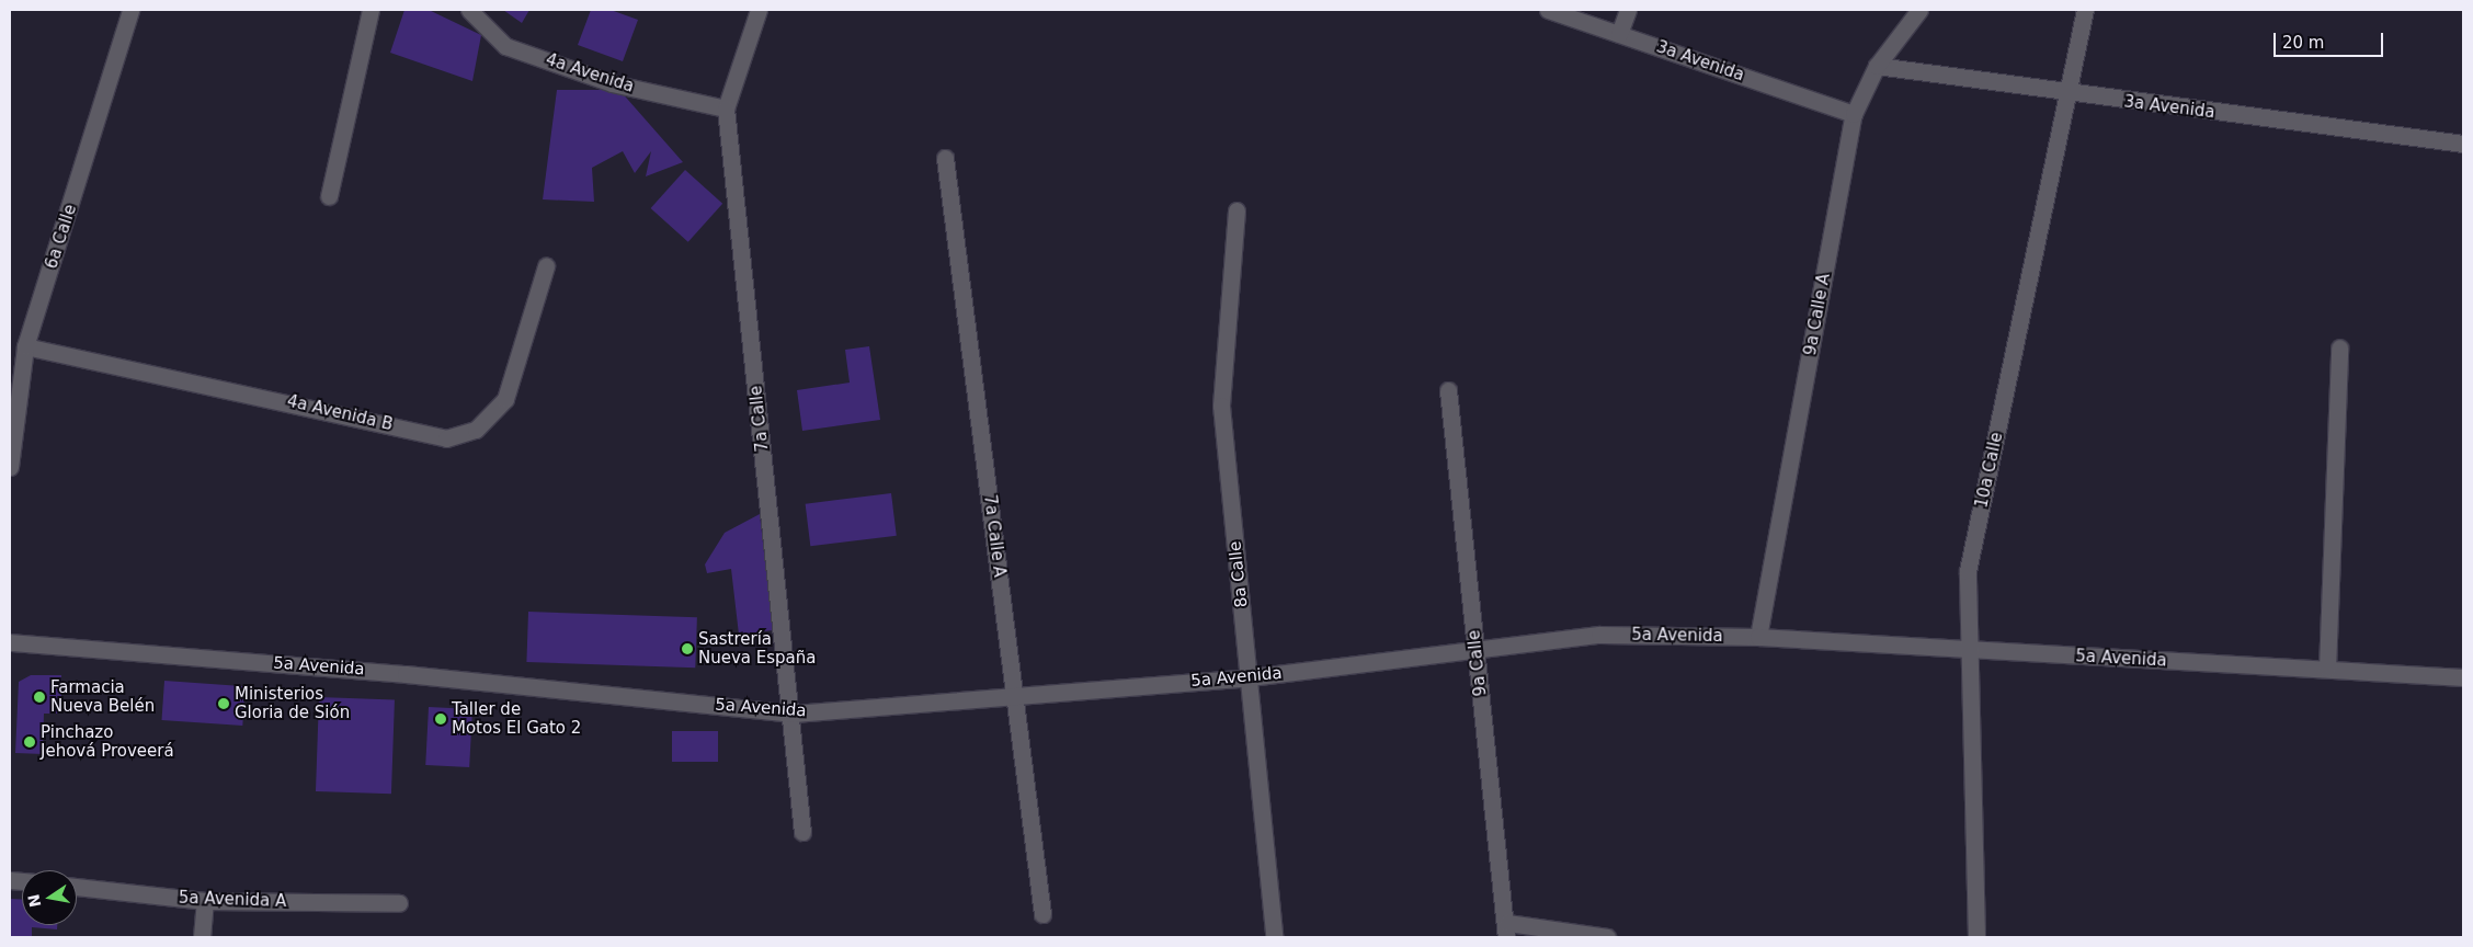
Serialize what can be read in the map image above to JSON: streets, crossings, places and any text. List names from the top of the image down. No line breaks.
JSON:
{"streets":{"street":["3a Avenida","4a Avenida","6a Calle","9a Calle A","4a Avenida B","7a Calle","10a Calle","7a Calle A","8a Calle","5a Avenida","9a Calle","5a Avenida A"]},"crossings":[["3a Avenida","9a Calle A"],["3a Avenida","10a Calle"],["4a Avenida","7a Calle"],["6a Calle","4a Avenida B"],["9a Calle A","5a Avenida"],["7a Calle","5a Avenida"],["10a Calle","5a Avenida"],["7a Calle A","5a Avenida"],["8a Calle","5a Avenida"],["5a Avenida","9a Calle"]],"places":["Sastrería Nueva España","Farmacia Nueva Belén","Ministerios Gloria de Sión","Taller de Motos El Gato 2","Pinchazo Jehová Proveerá"],"scale_bar":"20 m","north":"left"}
